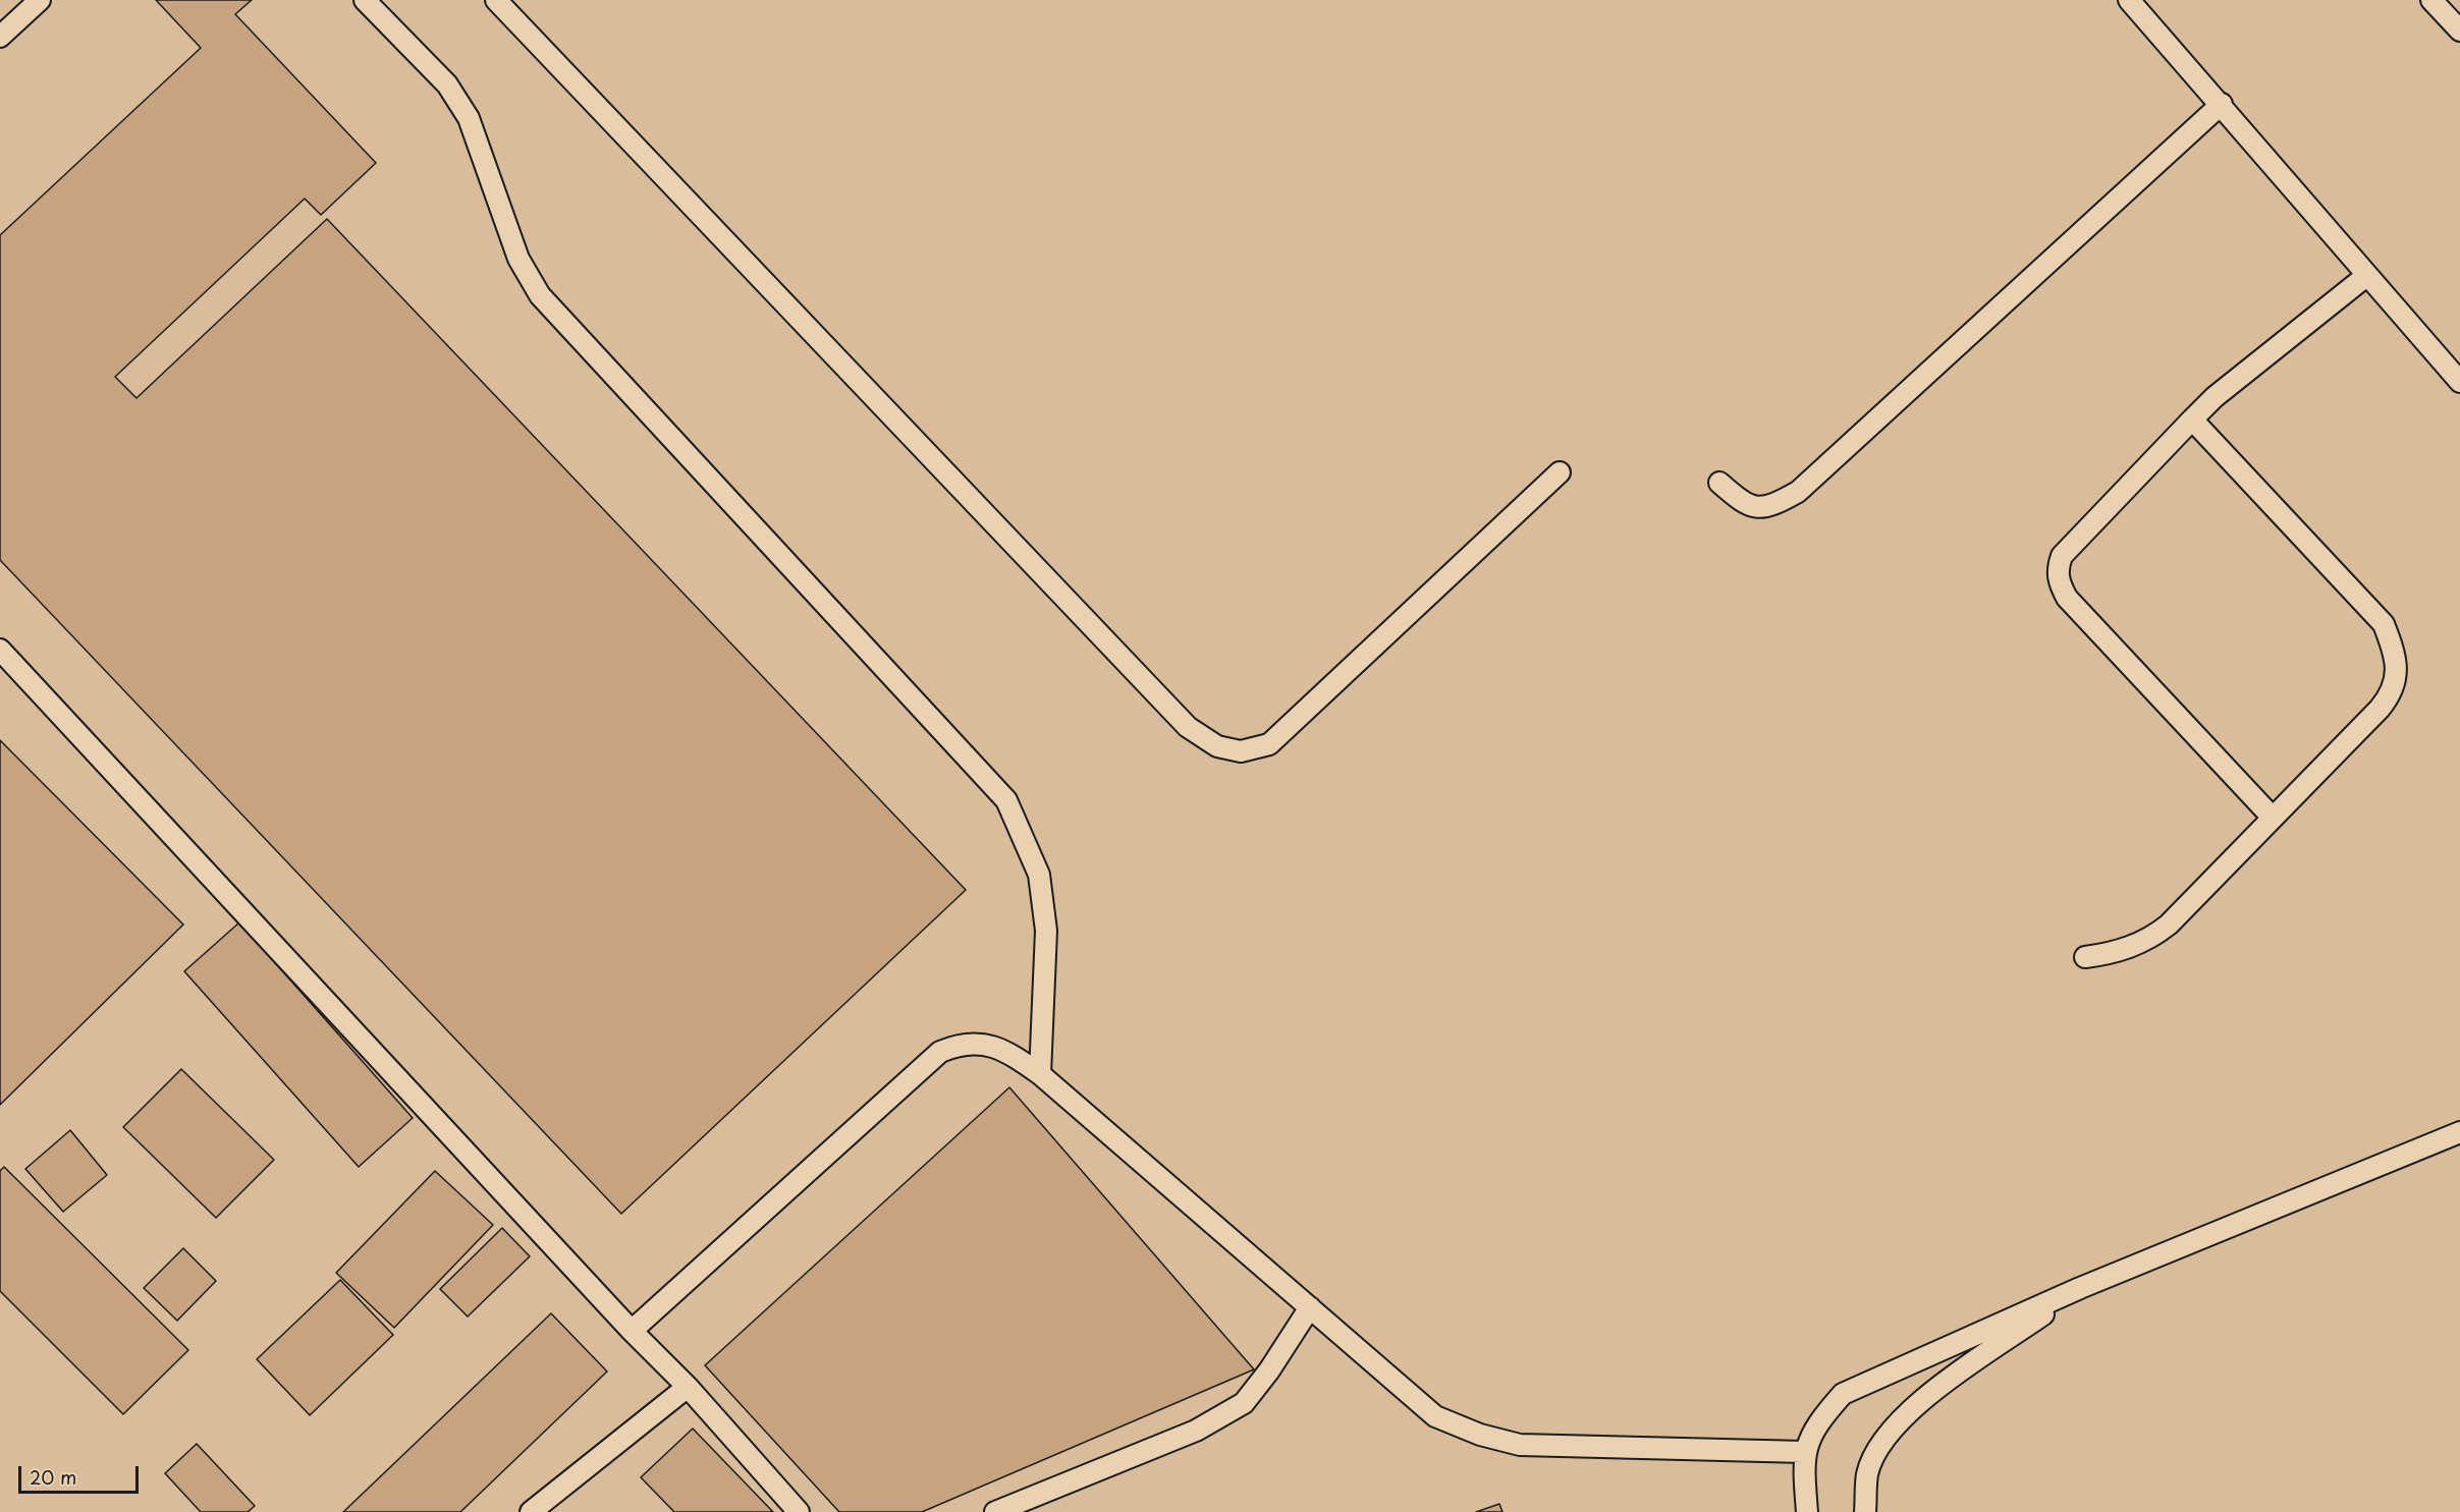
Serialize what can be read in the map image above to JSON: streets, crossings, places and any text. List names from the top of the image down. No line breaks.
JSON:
{"scale_bar":"20 m"}
